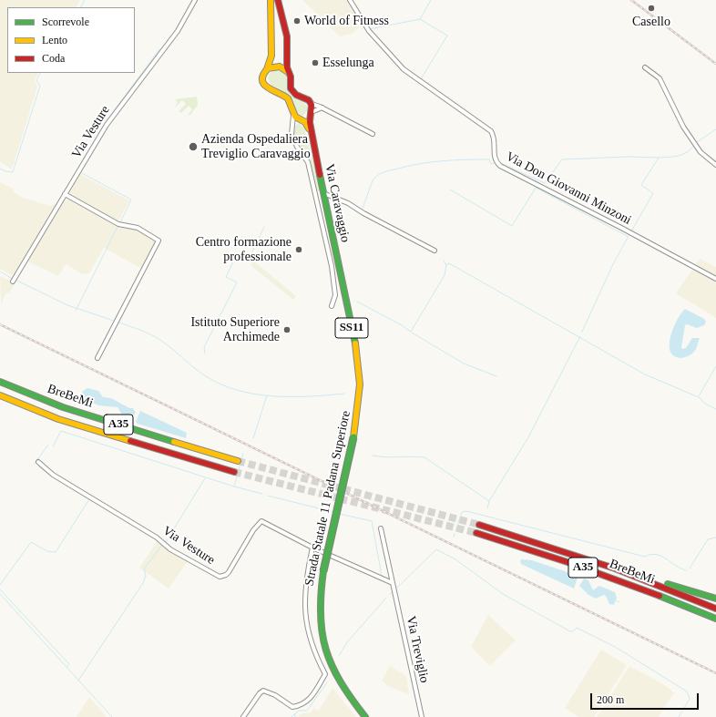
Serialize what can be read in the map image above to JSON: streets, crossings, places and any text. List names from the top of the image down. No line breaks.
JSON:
{"streets":{"main road":["Via Caravaggio","SS11","BreBeMi","A35","Strada Statale 11 Padana Superiore"],"street":["Via Vesture","Via Don Giovanni Minzoni","Via Treviglio"]},"crossings":[["Via Vesture","Via Treviglio"],["Via Caravaggio","Strada Statale 11 Padana Superiore"]],"places":["Casello","World of Fitness","Esselunga","Azienda Ospedaliera Treviglio Caravaggio","Centro formazione professionale","Istituto Superiore Archimede"],"legend":["Scorrevole","Lento","Coda"],"scale_bar":"200 m"}
